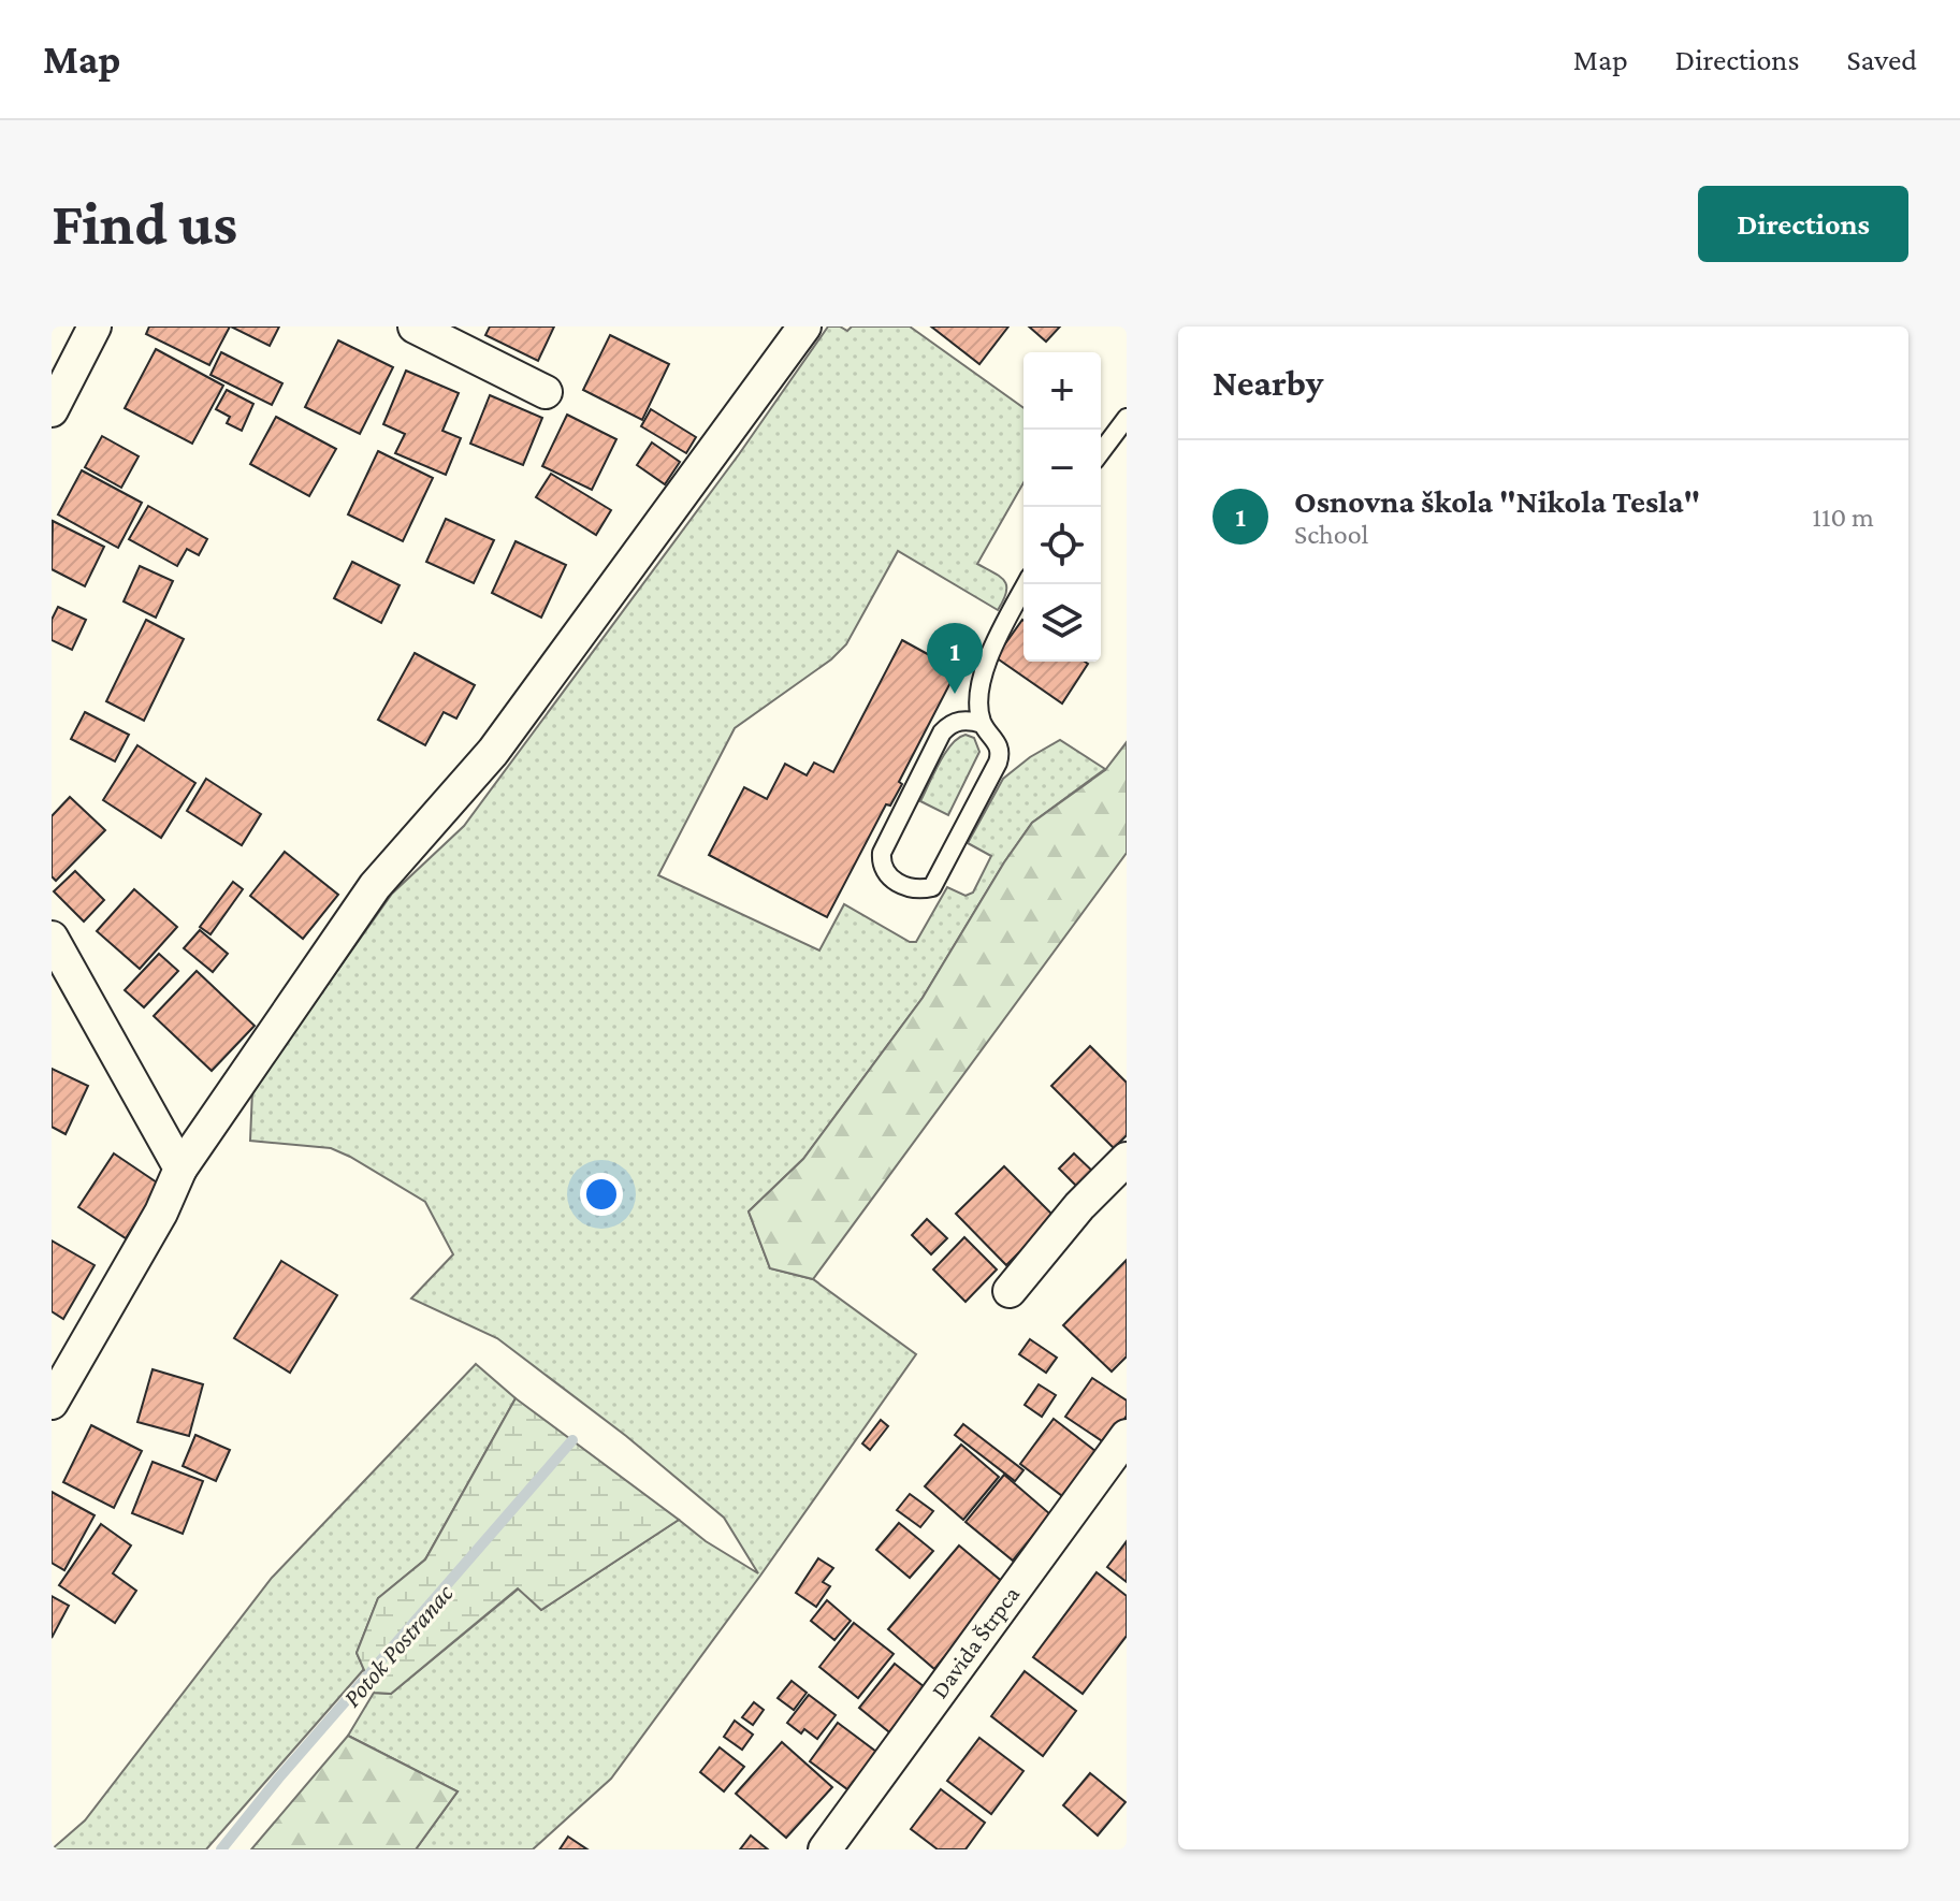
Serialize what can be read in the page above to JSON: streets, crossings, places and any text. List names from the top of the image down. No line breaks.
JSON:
{"streets":{"street":["Davida Štrpca"]},"water":["Potok Postranac"],"page":{"header":"Map","nav":["Map","Directions","Saved"],"buttons":"Directions","title":"Find us","heading":"Nearby","map_buttons":["+","−"],"list":[{"mark":"1","name":"Osnovna škola \"Nikola Tesla\"","note":"School","value":"110 m"}],"pins":"1"}}
